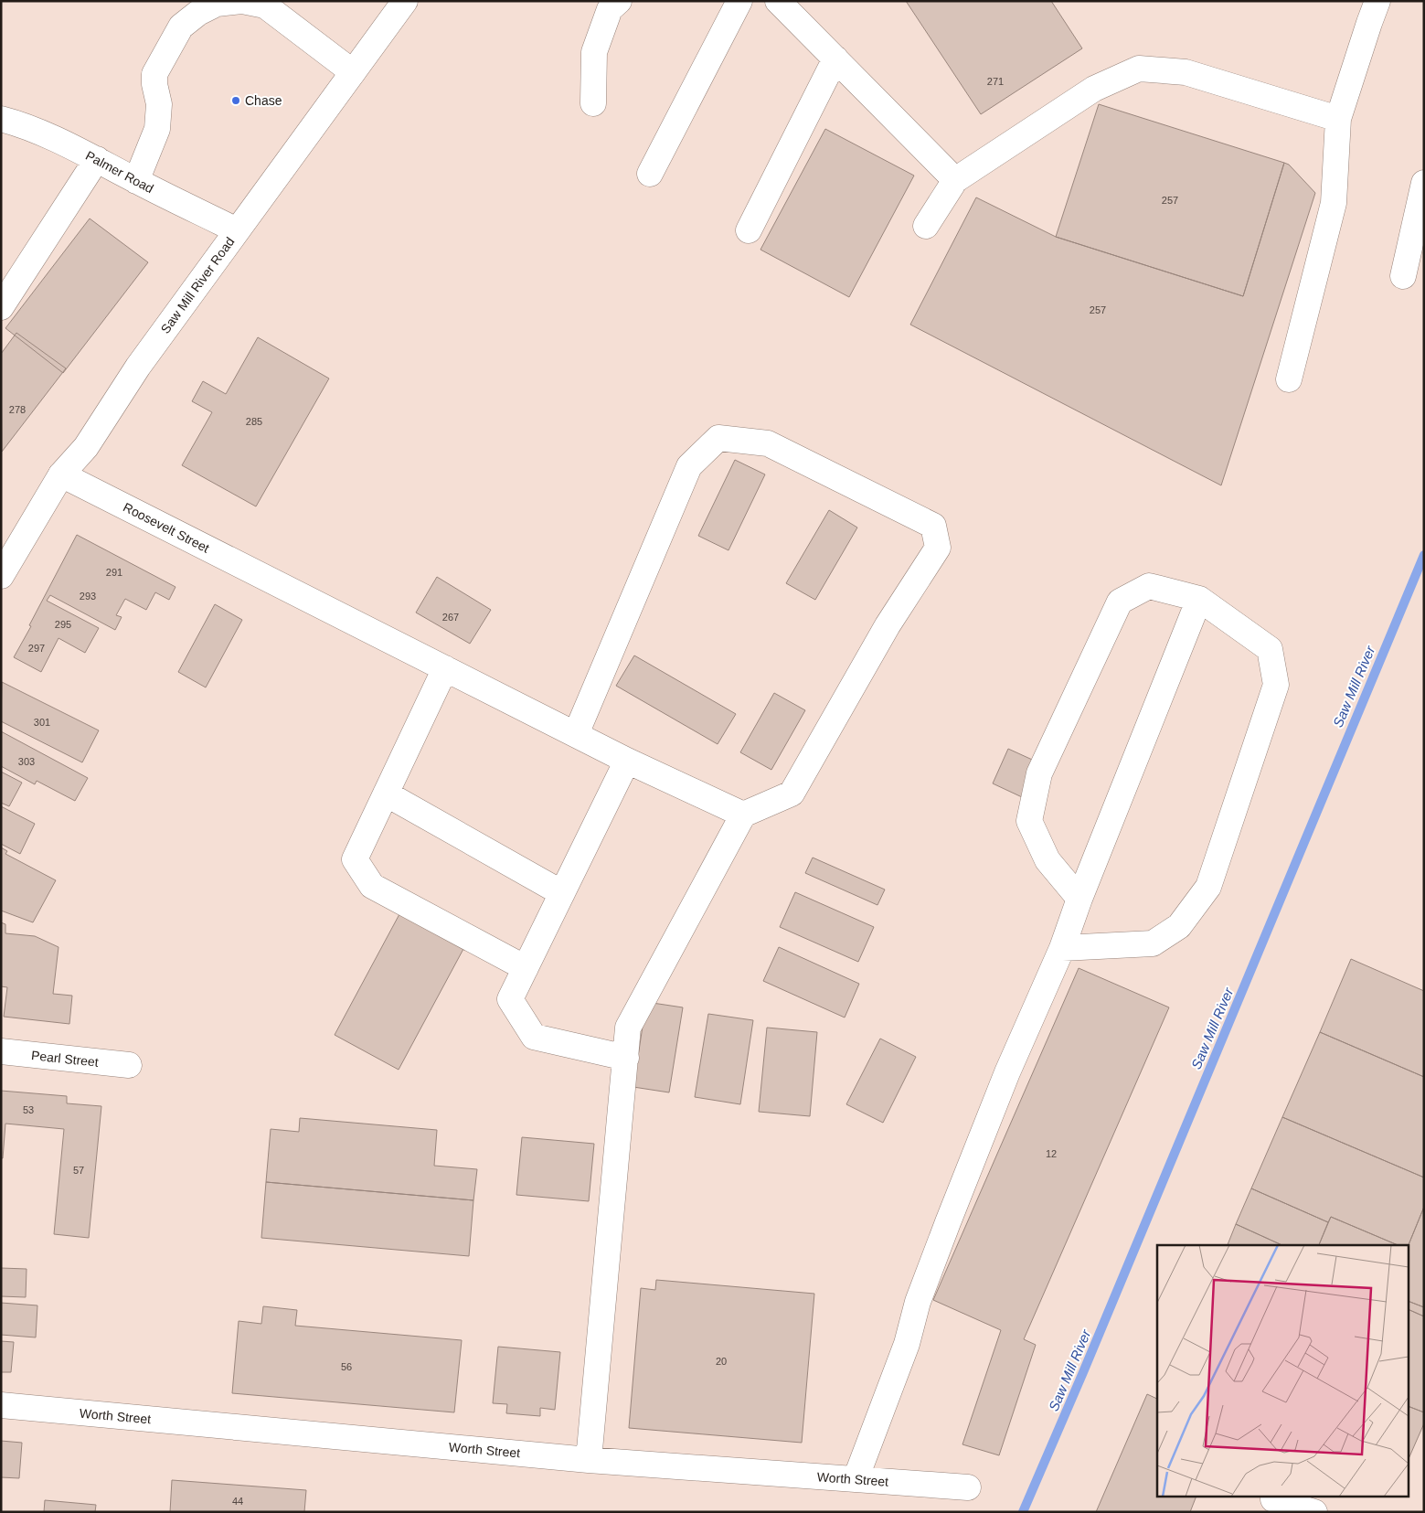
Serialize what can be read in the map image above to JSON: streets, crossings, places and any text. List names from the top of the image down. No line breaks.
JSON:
{"streets":{"street":["Palmer Road","Saw Mill River Road","Roosevelt Street","Pearl Street","Worth Street"]},"crossings":[["Palmer Road","Saw Mill River Road"],["Saw Mill River Road","Roosevelt Street"]],"water":["Saw Mill River"],"places":["Chase"],"house_numbers":["271","257","257","278","285","291","293","267","295","297","301","303","53","12","57","20","56","44"]}
